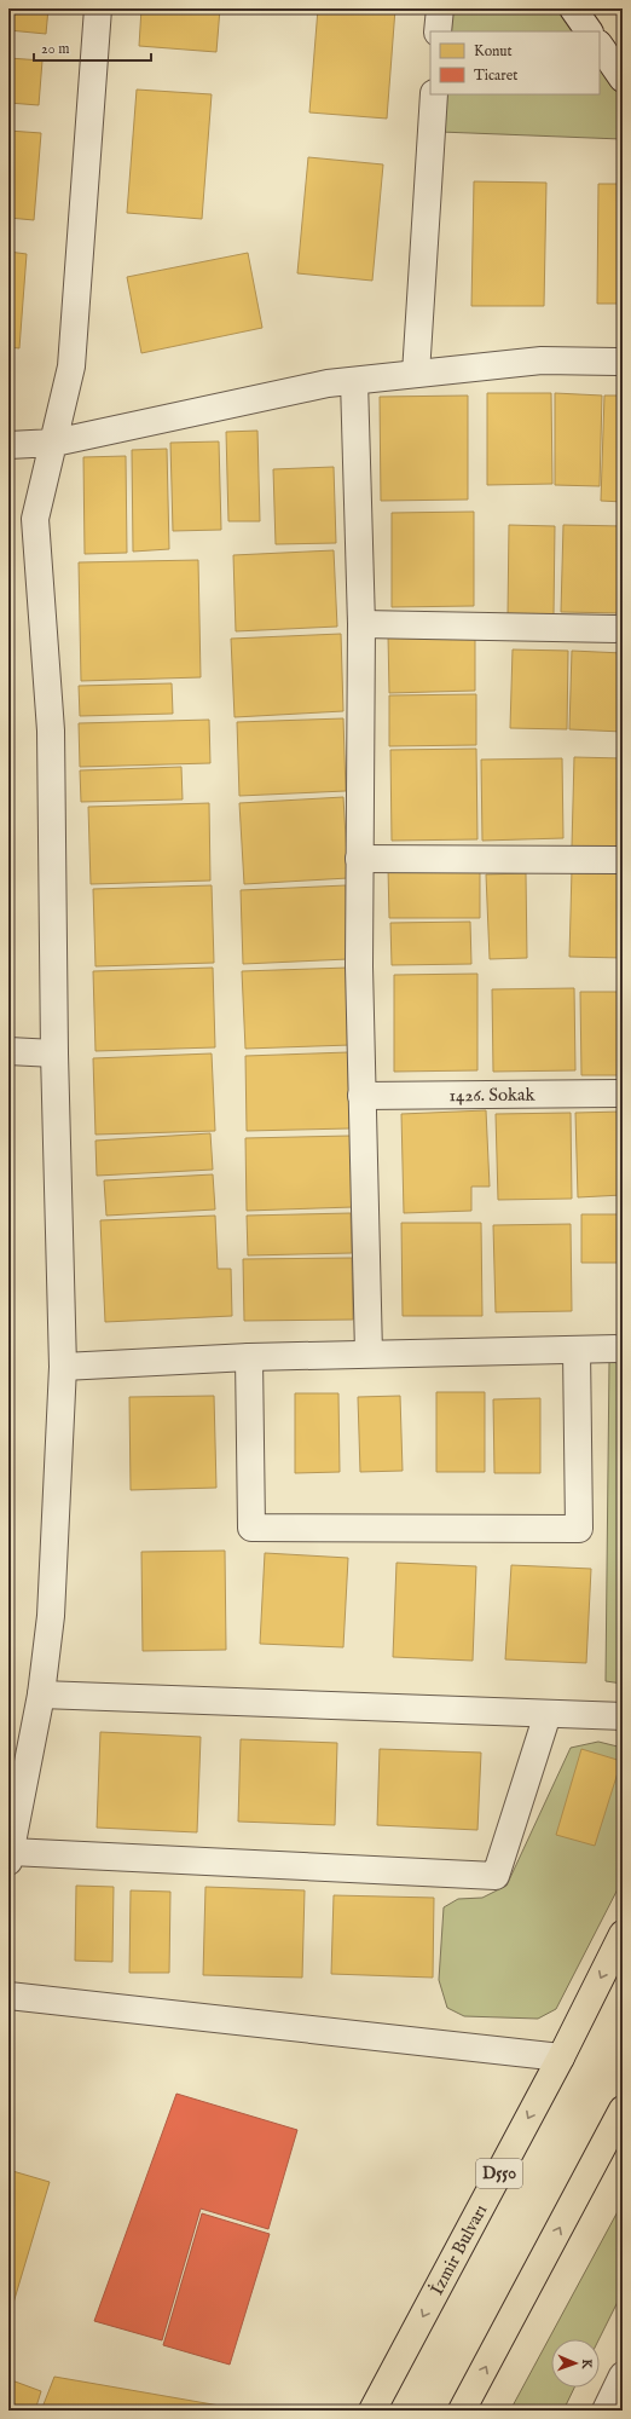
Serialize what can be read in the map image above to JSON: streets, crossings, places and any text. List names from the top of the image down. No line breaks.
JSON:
{"streets":{"highway":["D550","İzmir Bulvarı"],"street":["1426. Sokak"]},"legend":["Konut","Ticaret"],"scale_bar":"20 m","north":"right"}
